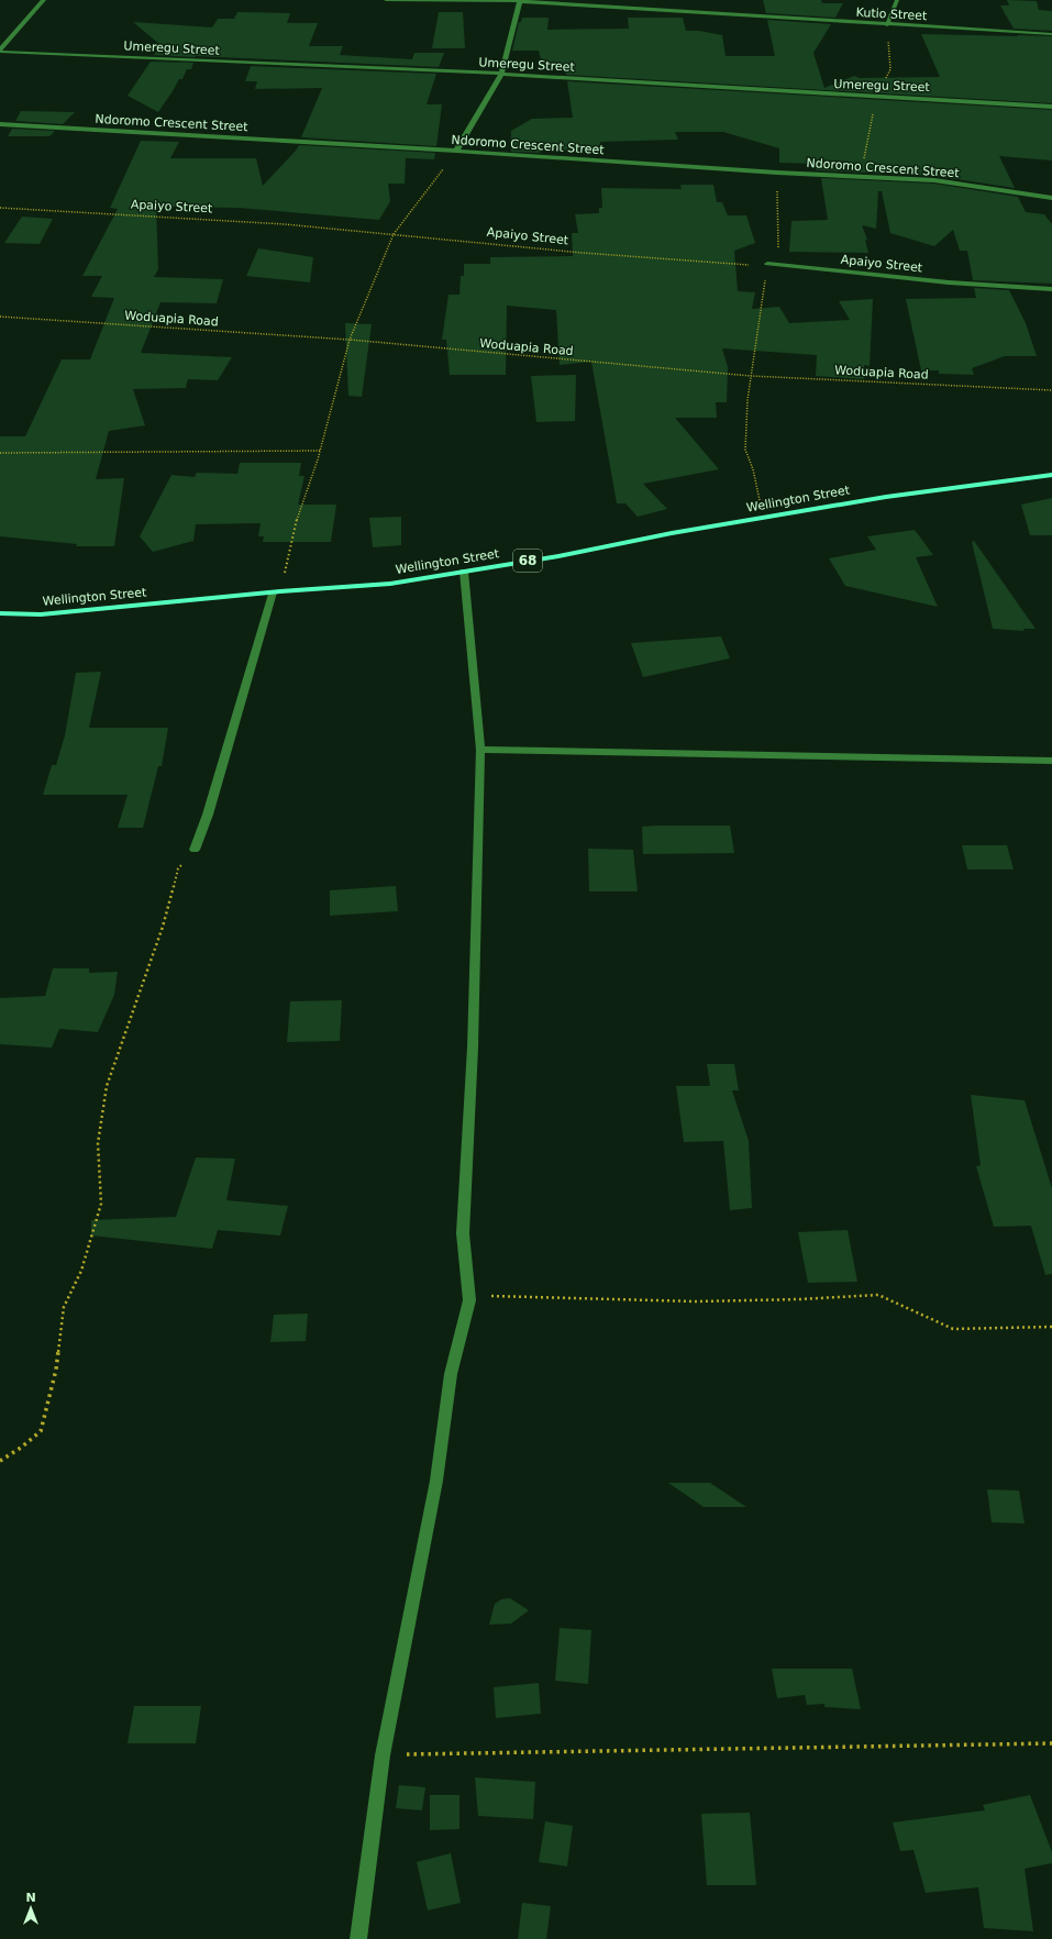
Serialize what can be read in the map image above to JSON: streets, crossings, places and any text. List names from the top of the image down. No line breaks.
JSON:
{"streets":{"main road":["Wellington Street","68"],"street":["Kutio Street","Umeregu Street","Ndoromo Crescent Street","Apaiyo Street"],"path":["Woduapia Road"]},"north":"top"}
